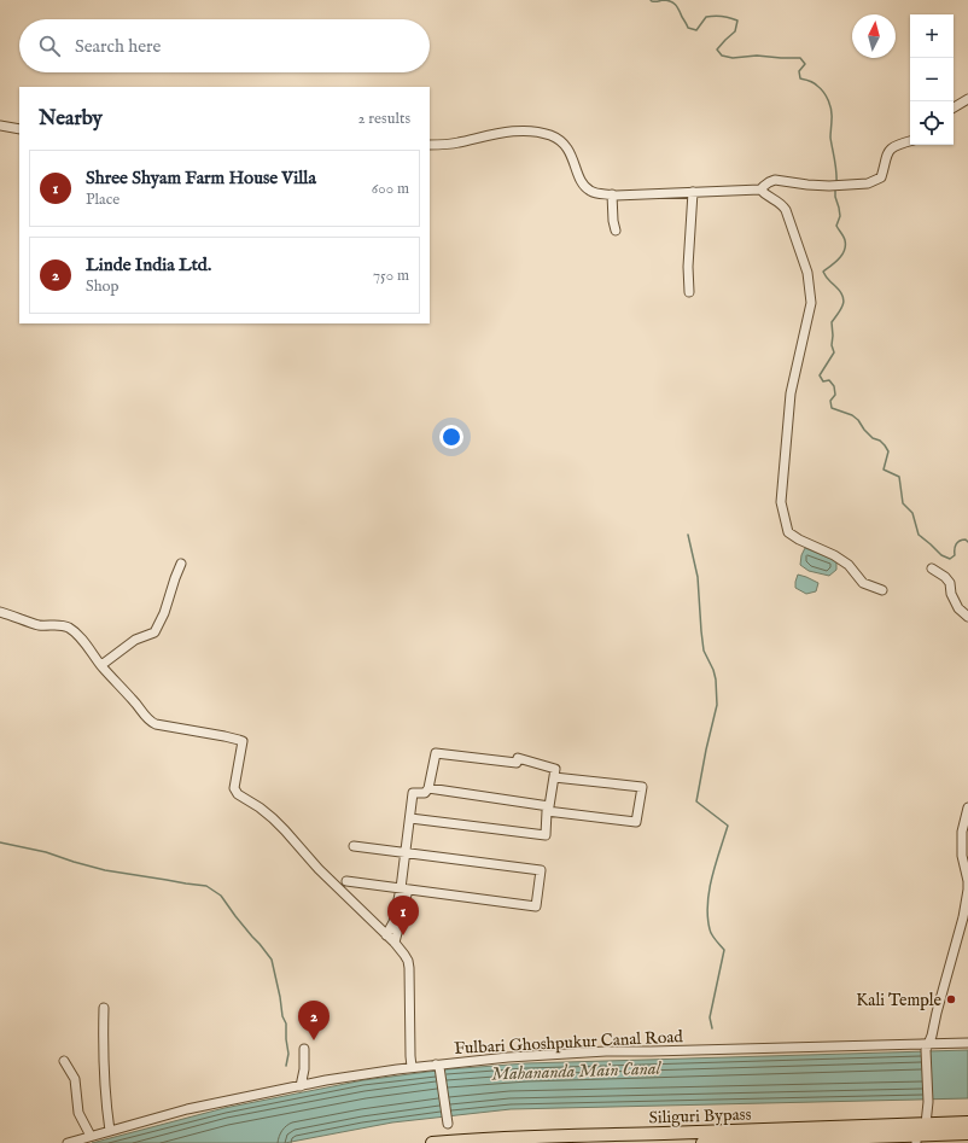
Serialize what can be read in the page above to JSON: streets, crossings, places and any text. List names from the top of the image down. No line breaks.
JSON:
{"streets":{"highway":["Siliguri Bypass"],"street":["Fulbari Ghoshpukur Canal Road"]},"water":["Mahananda Main Canal"],"places":["Kali Temple"],"north":"top","page":{"map_buttons":["+","−"],"search":"Search here","heading":["Nearby","2 results"],"list":[{"mark":"1","name":"Shree Shyam Farm House Villa","note":"Place","value":"600 m"},{"mark":"2","name":"Linde India Ltd.","note":"Shop","value":"750 m"}],"pins":["1","2"]}}
